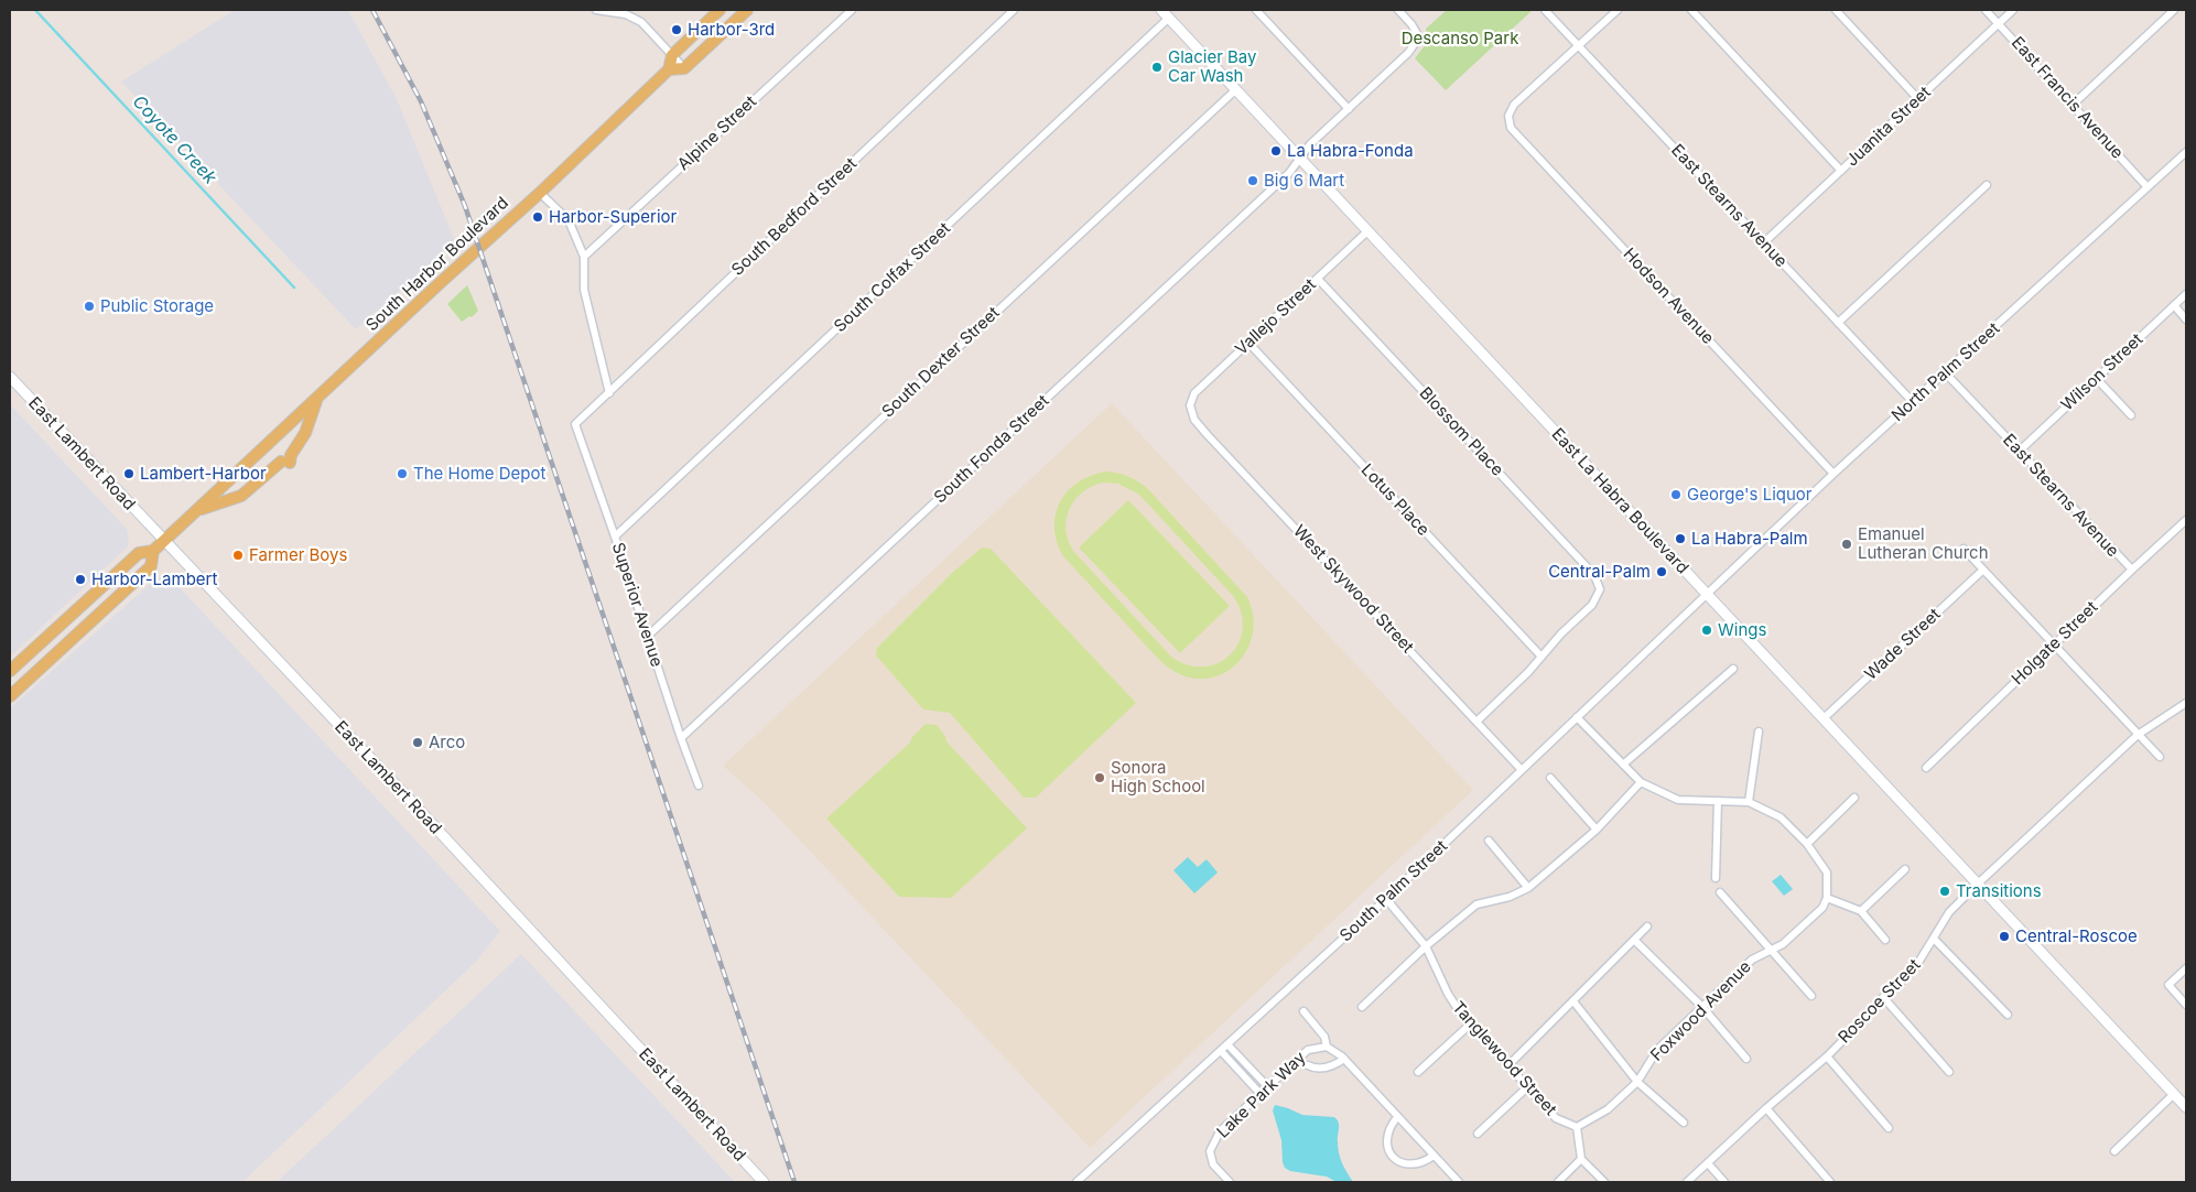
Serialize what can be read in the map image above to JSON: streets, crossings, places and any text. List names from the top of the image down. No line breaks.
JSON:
{"streets":{"main road":["South Harbor Boulevard","East Lambert Road","East La Habra Boulevard"],"street":["East Francis Avenue","Juanita Street","Alpine Street","East Stearns Avenue","South Bedford Street","South Colfax Street","Hodson Avenue","Vallejo Street","South Dexter Street","North Palm Street","Wilson Street","Blossom Place","South Fonda Street","Lotus Place","West Skywood Street","Superior Avenue","Holgate Street","Wade Street","South Palm Street","Roscoe Street","Foxwood Avenue","Tanglewood Street","Lake Park Way"]},"crossings":[["East Francis Avenue","Juanita Street"],["East Francis Avenue","North Palm Street"],["Juanita Street","East Stearns Avenue"],["East Stearns Avenue","Hodson Avenue"],["East Stearns Avenue","North Palm Street"],["East Stearns Avenue","Wilson Street"],["East Stearns Avenue","Holgate Street"],["South Bedford Street","Superior Avenue"],["South Harbor Boulevard","East Lambert Road"],["South Colfax Street","East La Habra Boulevard"],["South Colfax Street","Superior Avenue"],["Hodson Avenue","North Palm Street"],["Vallejo Street","Blossom Place"],["Vallejo Street","Lotus Place"],["Vallejo Street","East La Habra Boulevard"],["Vallejo Street","West Skywood Street"],["South Dexter Street","East La Habra Boulevard"],["South Dexter Street","Superior Avenue"],["North Palm Street","East La Habra Boulevard"],["North Palm Street","South Palm Street"],["Blossom Place","Lotus Place"],["South Fonda Street","East La Habra Boulevard"],["South Fonda Street","Superior Avenue"],["East La Habra Boulevard","Wade Street"],["East La Habra Boulevard","South Palm Street"],["East La Habra Boulevard","Roscoe Street"],["West Skywood Street","South Palm Street"],["South Palm Street","Tanglewood Street"],["Foxwood Avenue","Tanglewood Street"]],"water":["Coyote Creek"],"parks":["Descanso Park"],"places":["Harbor-3rd","Glacier Bay Car Wash","La Habra-Fonda","Big 6 Mart","Harbor-Superior","Public Storage","Lambert-Harbor","The Home Depot","George's Liquor","La Habra-Palm","Emanuel Lutheran Church","Farmer Boys","Central-Palm","Harbor-Lambert","Wings","Arco","Sonora High School","Transitions","Central-Roscoe"]}
